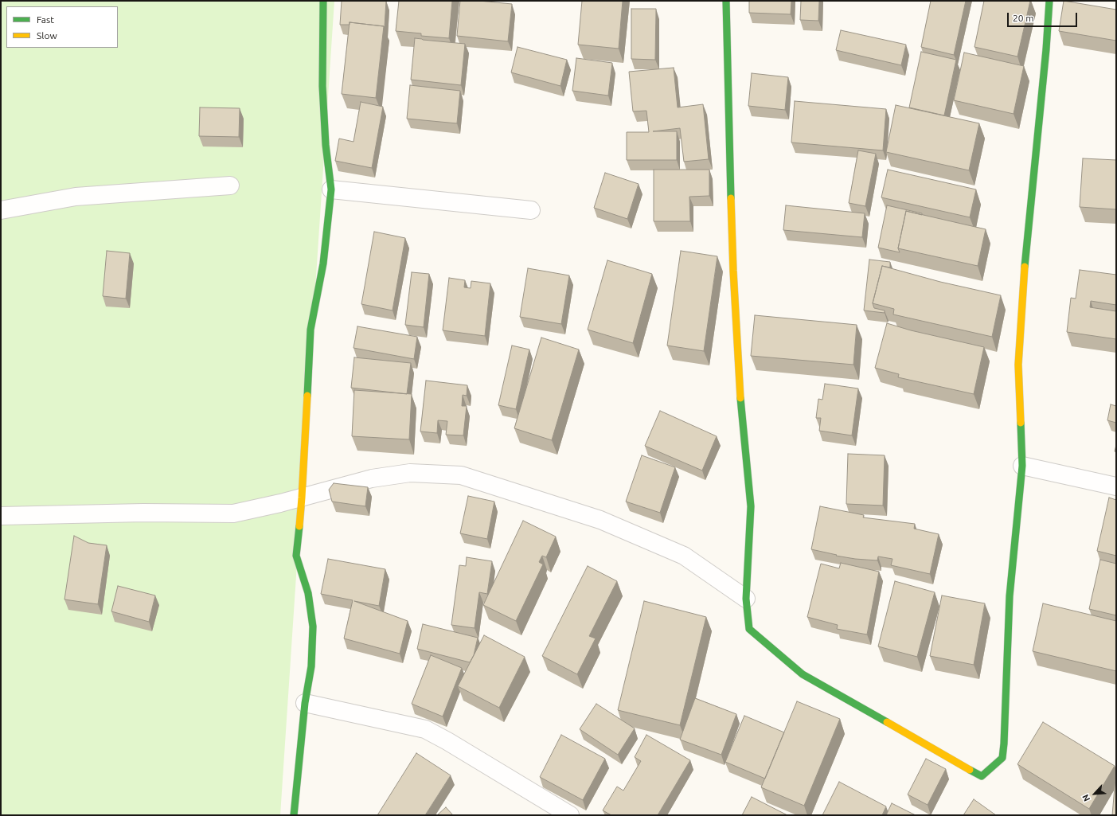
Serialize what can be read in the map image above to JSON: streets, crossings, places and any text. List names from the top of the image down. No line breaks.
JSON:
{"legend":["Fast","Slow"],"scale_bar":"20 m","north":"bottom left"}
